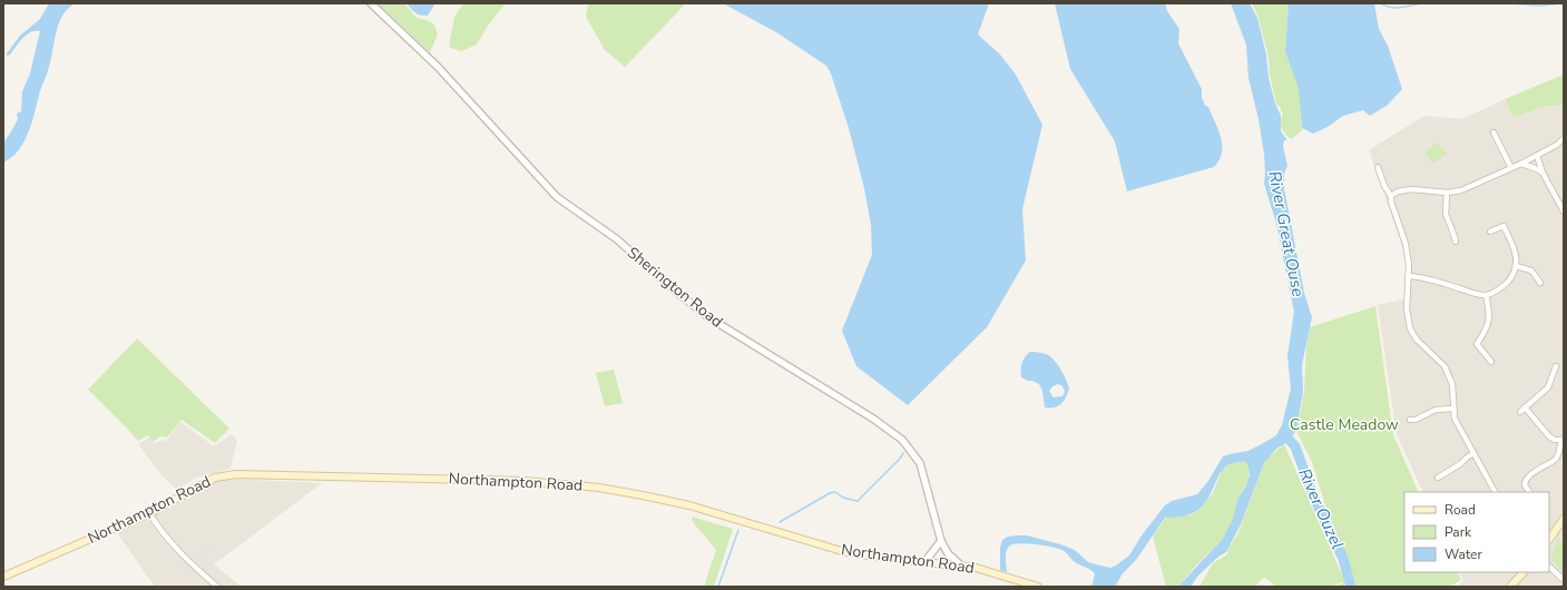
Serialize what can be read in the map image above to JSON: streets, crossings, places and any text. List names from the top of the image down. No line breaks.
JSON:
{"streets":{"main road":["Northampton Road"],"street":["Sherington Road"]},"crossings":[["Sherington Road","Northampton Road"]],"water":["River Great Ouse","River Ouzel"],"parks":["Castle Meadow"],"legend":["Road","Park","Water"]}
